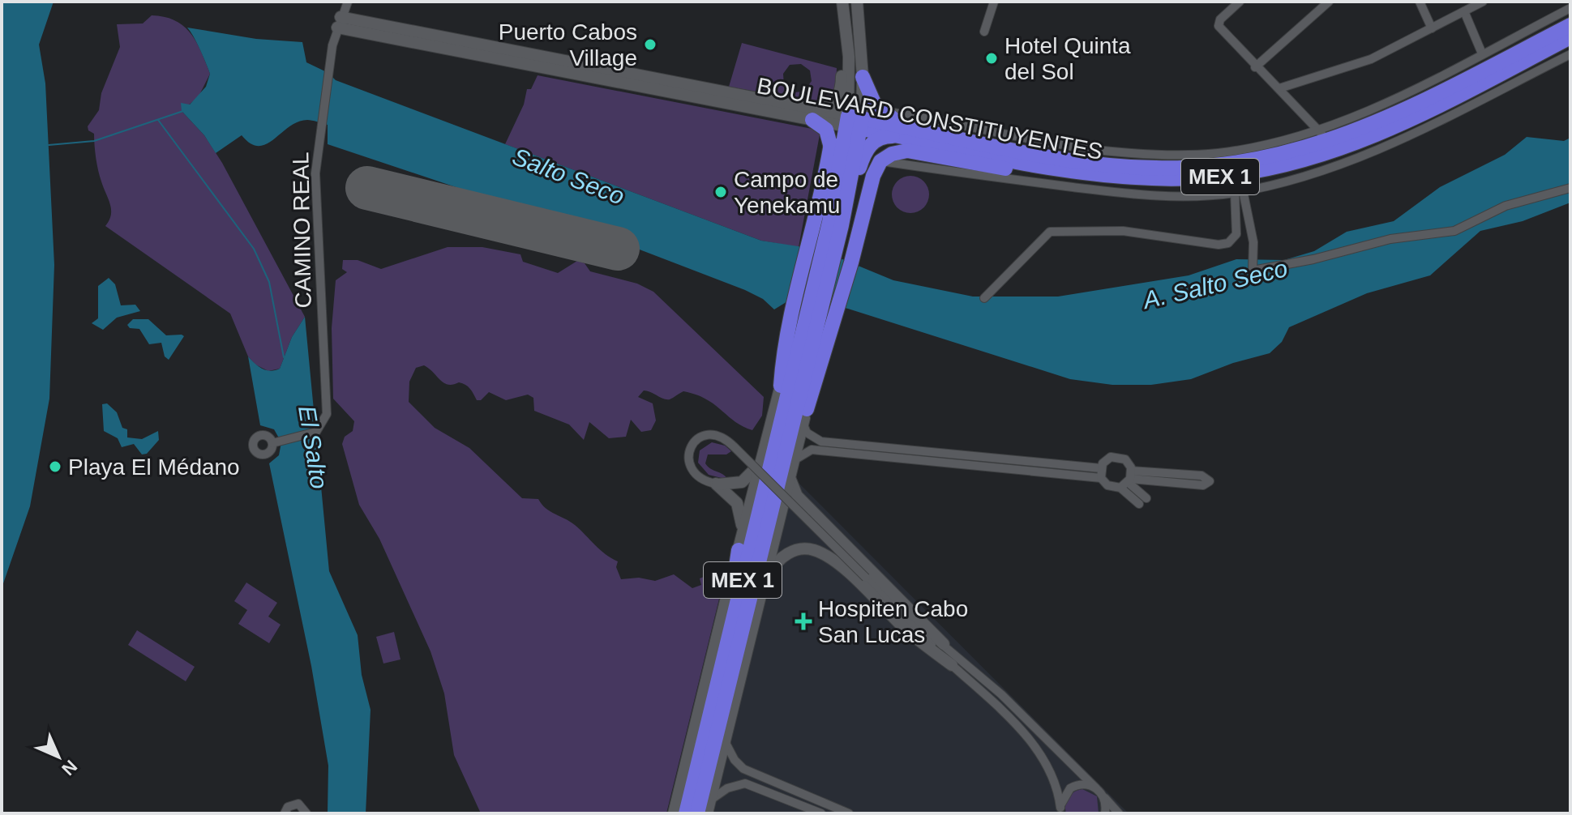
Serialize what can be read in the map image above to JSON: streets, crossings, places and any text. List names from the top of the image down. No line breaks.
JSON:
{"streets":{"highway":["BOULEVARD CONSTITUYENTES","MEX 1"],"street":["CAMINO REAL"]},"crossings":[["BOULEVARD CONSTITUYENTES","MEX 1"],["BOULEVARD CONSTITUYENTES","CAMINO REAL"]],"water":["Salto Seco","A. Salto Seco","El Salto"],"places":{"other":["Puerto Cabos Village","Hotel Quinta del Sol","Campo de Yenekamu","Playa El Médano"],"health":["Hospiten Cabo San Lucas"]},"north":"bottom right"}
